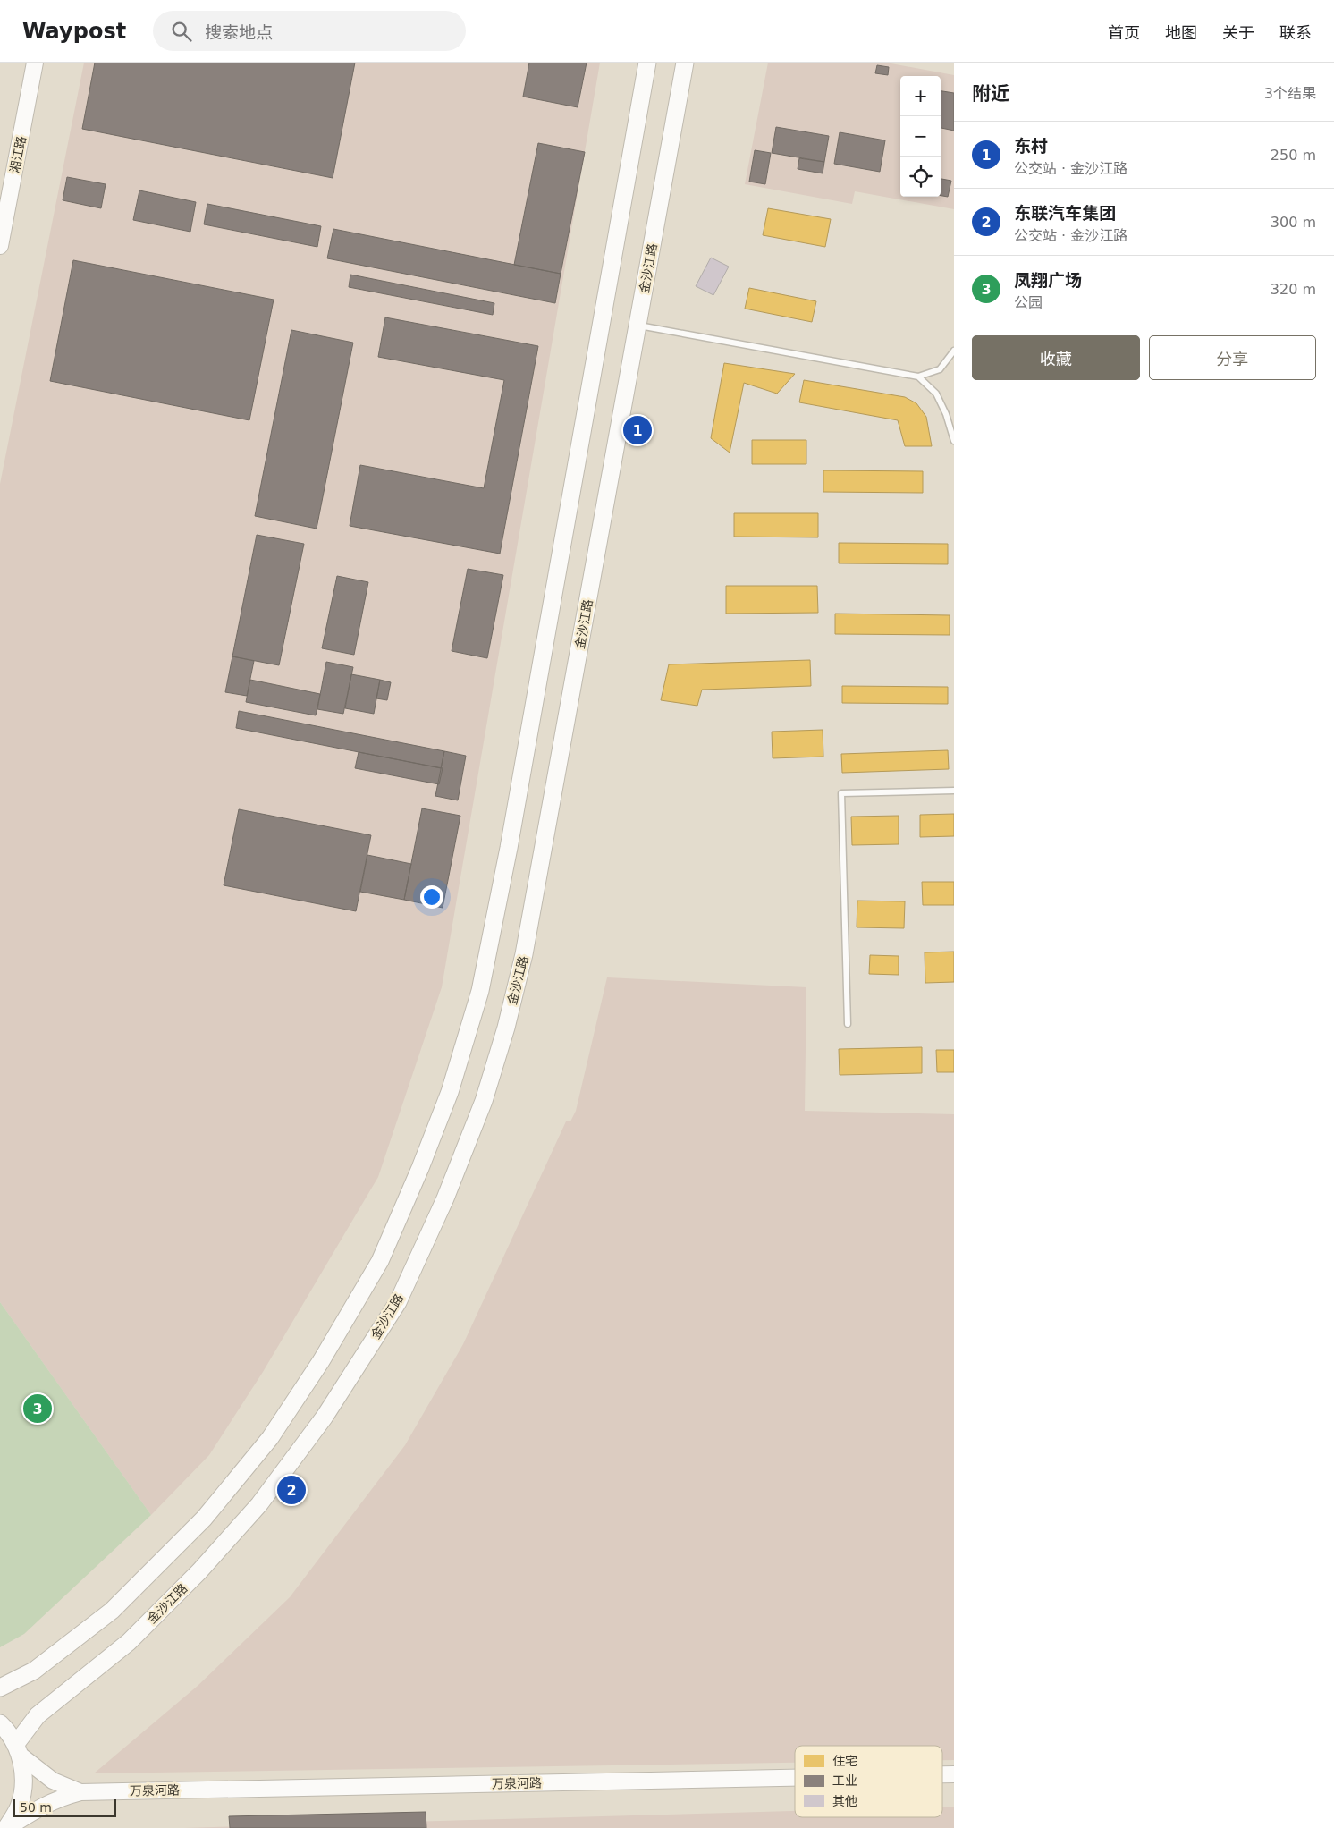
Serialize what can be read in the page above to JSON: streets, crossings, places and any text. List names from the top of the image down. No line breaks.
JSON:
{"streets":{"main road":["金沙江路"],"street":["湘江路","万泉河路"]},"legend":["住宅","工业","其他"],"scale_bar":"50 m","page":{"header":"Waypost","search":"搜索地点","nav":["首页","地图","关于","联系"],"heading":["附近","3个结果"],"map_buttons":["+","−"],"list":[{"mark":"1","name":"东村","note":"公交站 · 金沙江路","value":"250 m"},{"mark":"2","name":"东联汽车集团","note":"公交站 · 金沙江路","value":"300 m"},{"mark":"3","name":"凤翔广场","note":"公园","value":"320 m"}],"buttons":["收藏","分享"],"pins":["1","3","2"],"scale":"50 m"}}
